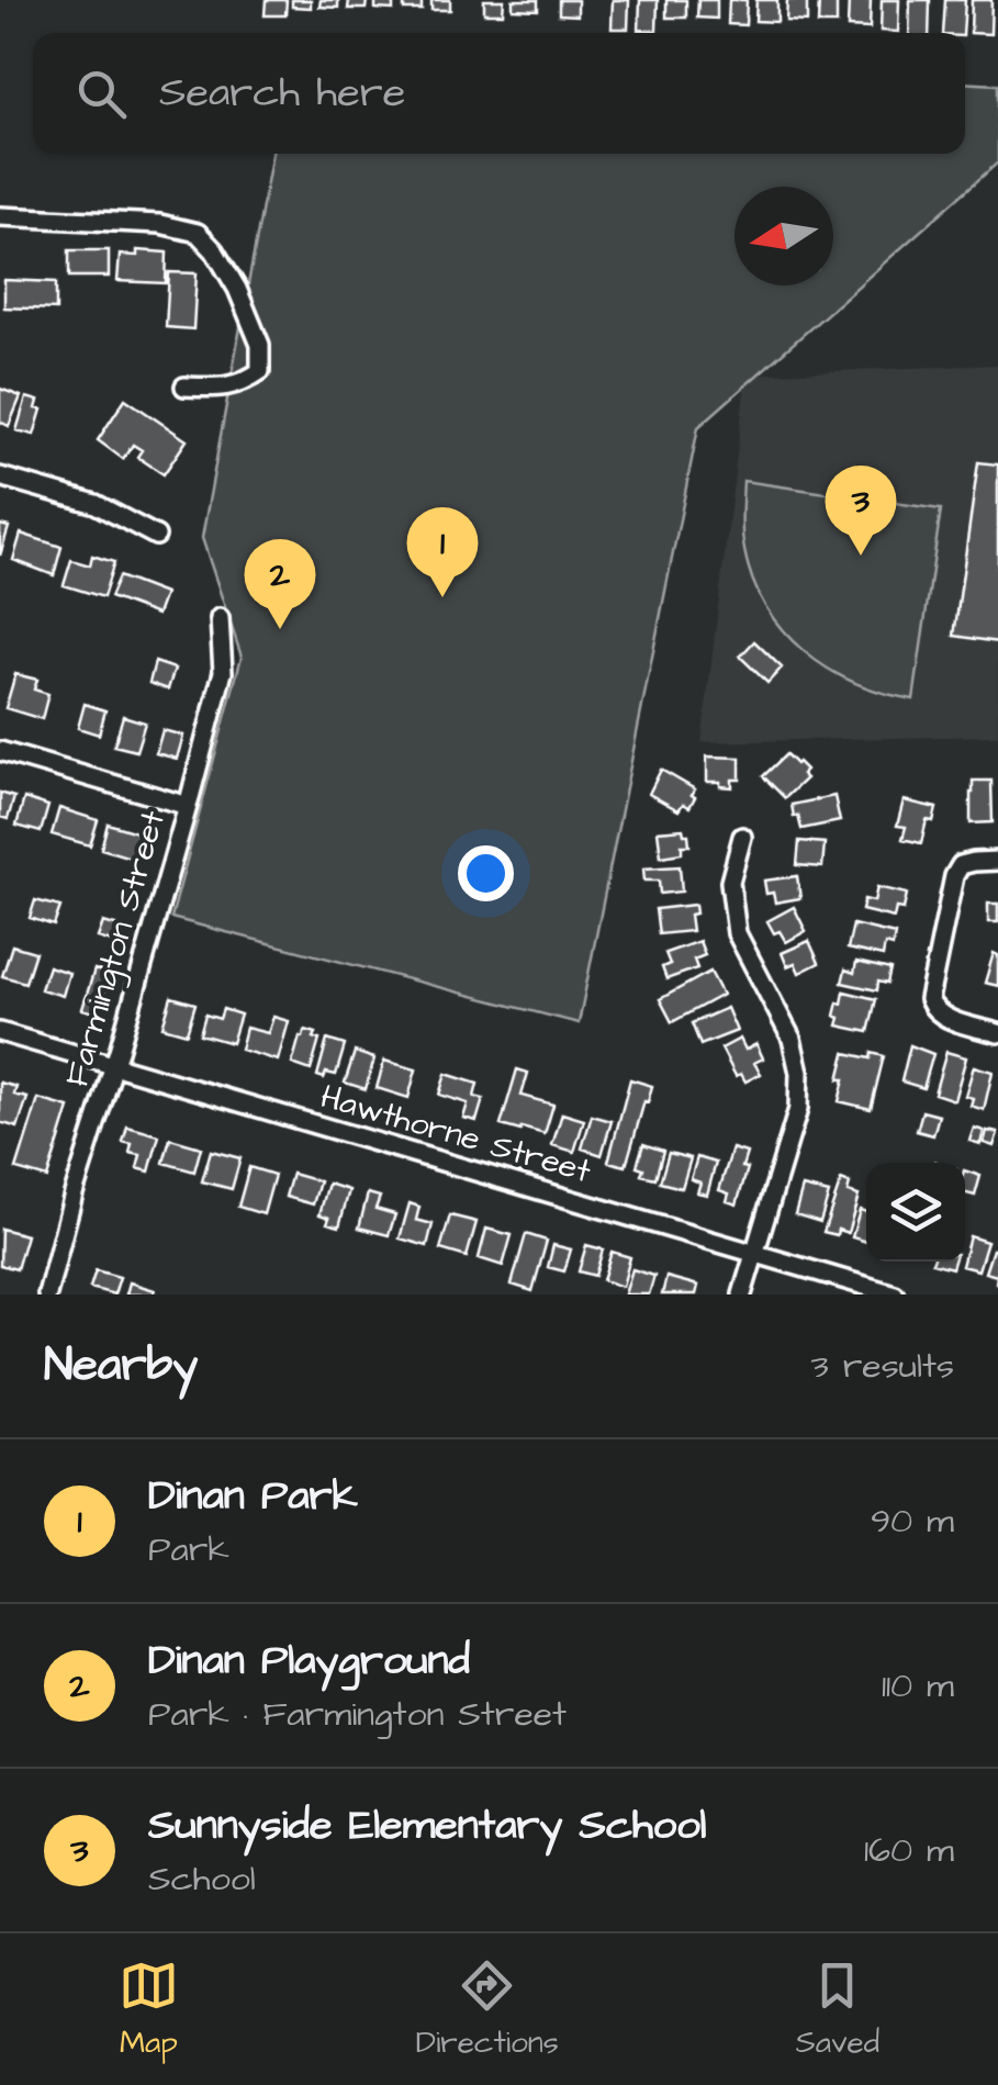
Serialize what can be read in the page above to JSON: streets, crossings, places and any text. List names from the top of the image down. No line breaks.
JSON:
{"streets":{"street":["Farmington Street","Hawthorne Street"]},"crossings":[["Farmington Street","Hawthorne Street"]],"north":"left","page":{"search":"Search here","pins":["3","1","2"],"heading":["Nearby","3 results"],"list":[{"mark":"1","name":"Dinan Park","note":"Park","value":"90 m"},{"mark":"2","name":"Dinan Playground","note":"Park · Farmington Street","value":"110 m"},{"mark":"3","name":"Sunnyside Elementary School","note":"School","value":"160 m"}],"nav":["Map","Directions","Saved"]}}
